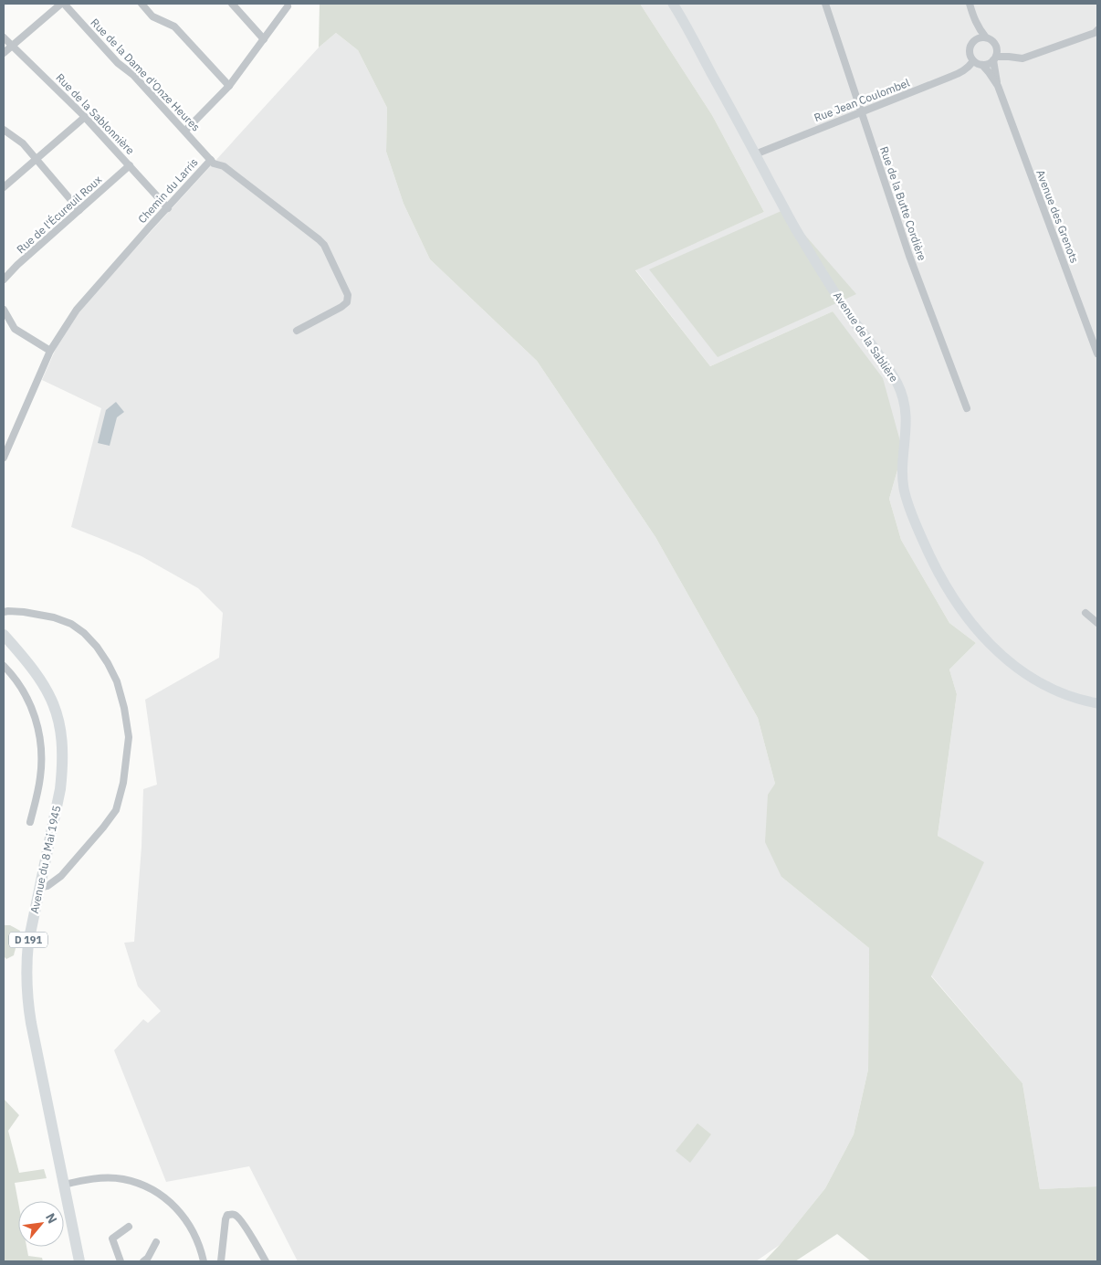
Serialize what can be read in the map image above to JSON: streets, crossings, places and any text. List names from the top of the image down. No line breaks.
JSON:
{"streets":{"main road":["Avenue de la Sablière","Avenue du 8 Mai 1945","D 191"],"street":["Rue de la Dame d'Onze Heures","Rue Jean Coulombel","Rue de la Sablonnière","Chemin du Larris","Rue de la Butte Cordière","Rue de l'Écureuil Roux","Avenue des Grenots"]},"crossings":[["Rue de la Dame d'Onze Heures","Chemin du Larris"],["Rue Jean Coulombel","Rue de la Butte Cordière"],["Rue Jean Coulombel","Avenue des Grenots"],["Rue Jean Coulombel","Avenue de la Sablière"],["Rue de la Sablonnière","Chemin du Larris"],["Rue de la Sablonnière","Rue de l'Écureuil Roux"]],"north":"top right"}
